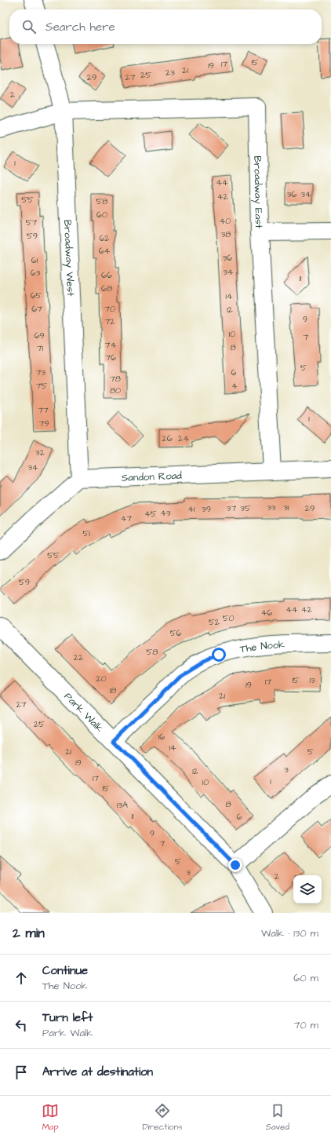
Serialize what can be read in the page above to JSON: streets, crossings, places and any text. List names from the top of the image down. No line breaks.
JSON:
{"streets":{"street":["Broadway East","Broadway West","Sandon Road","The Nook","Park Walk"]},"crossings":[["Broadway East","Broadway West"],["Broadway East","Sandon Road"],["Broadway West","Sandon Road"],["The Nook","Park Walk"]],"house_numbers":["15","17","19","21","23","25","29","27","2","1","44","36","34","42","55","58","60","40","57","38","59","62","64","36","61","34","63","66","11","68","65","14","67","70","12","9","72","10","69","7","74","8","71","76","5","73","6","78","75","4","80","77","1","79","26","24","32","34","33","31","37","35","29","41","39","43","45","47","51","55","59","44","42","46","50","52","56","58","22","20","15","13","17","19","18","21","27","25","16","14","21","5","19","3","12","17","1","10","15","8","13A","11","6","9","7","5","3","2"],"page":{"search":"Search here","heading":["2 min","Walk · 130 m"],"list":[["Continue","The Nook","60 m"],["Turn left","Park Walk","70 m"],"Arrive at destination"],"nav":["Map","Directions","Saved"]}}
